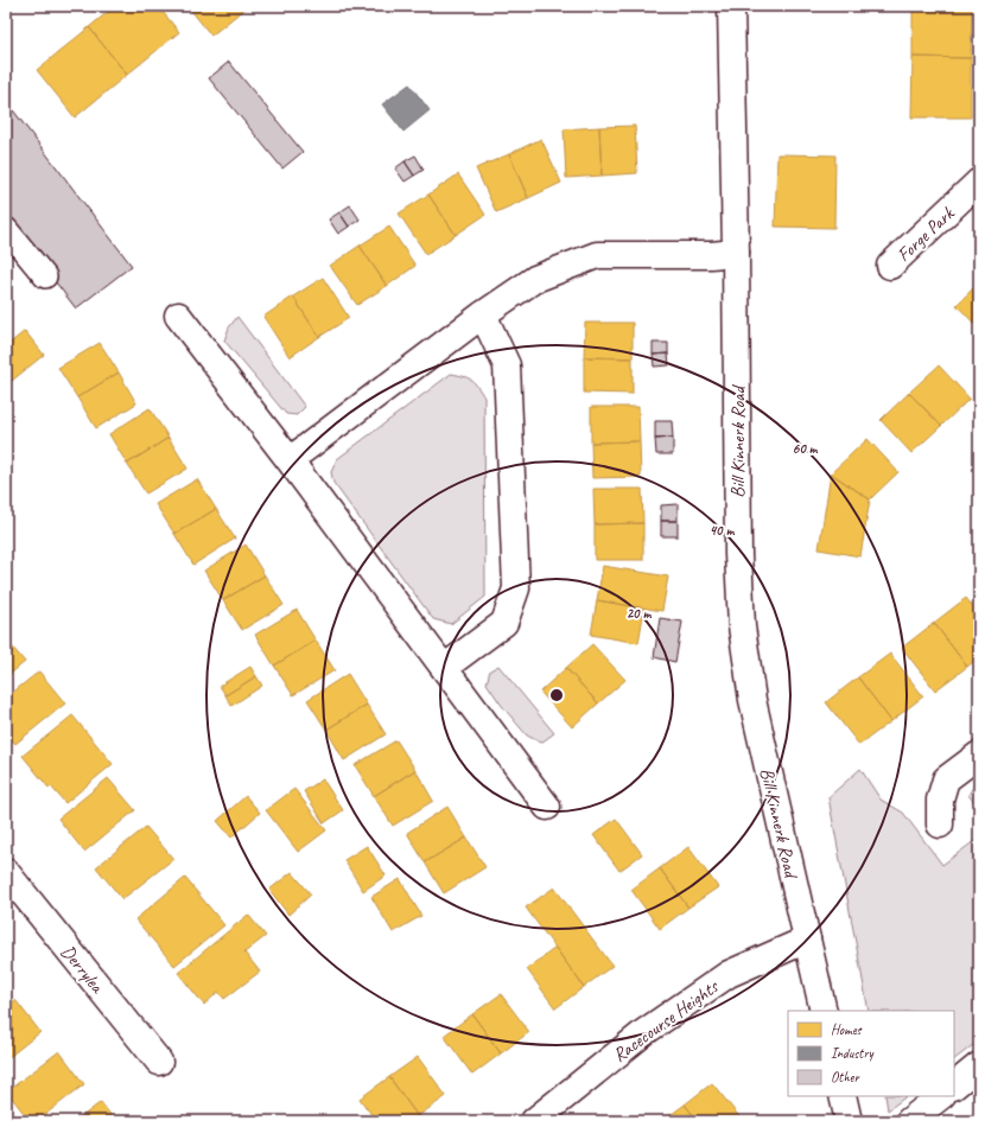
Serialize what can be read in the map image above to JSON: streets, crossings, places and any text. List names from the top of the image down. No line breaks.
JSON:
{"streets":{"street":["Forge Park","Bill Kinnerk Road","Derrylea","Racecourse Heights"]},"crossings":[["Bill Kinnerk Road","Racecourse Heights"]],"legend":["Homes","Industry","Other"],"rings":["60 m","40 m","20 m"]}
